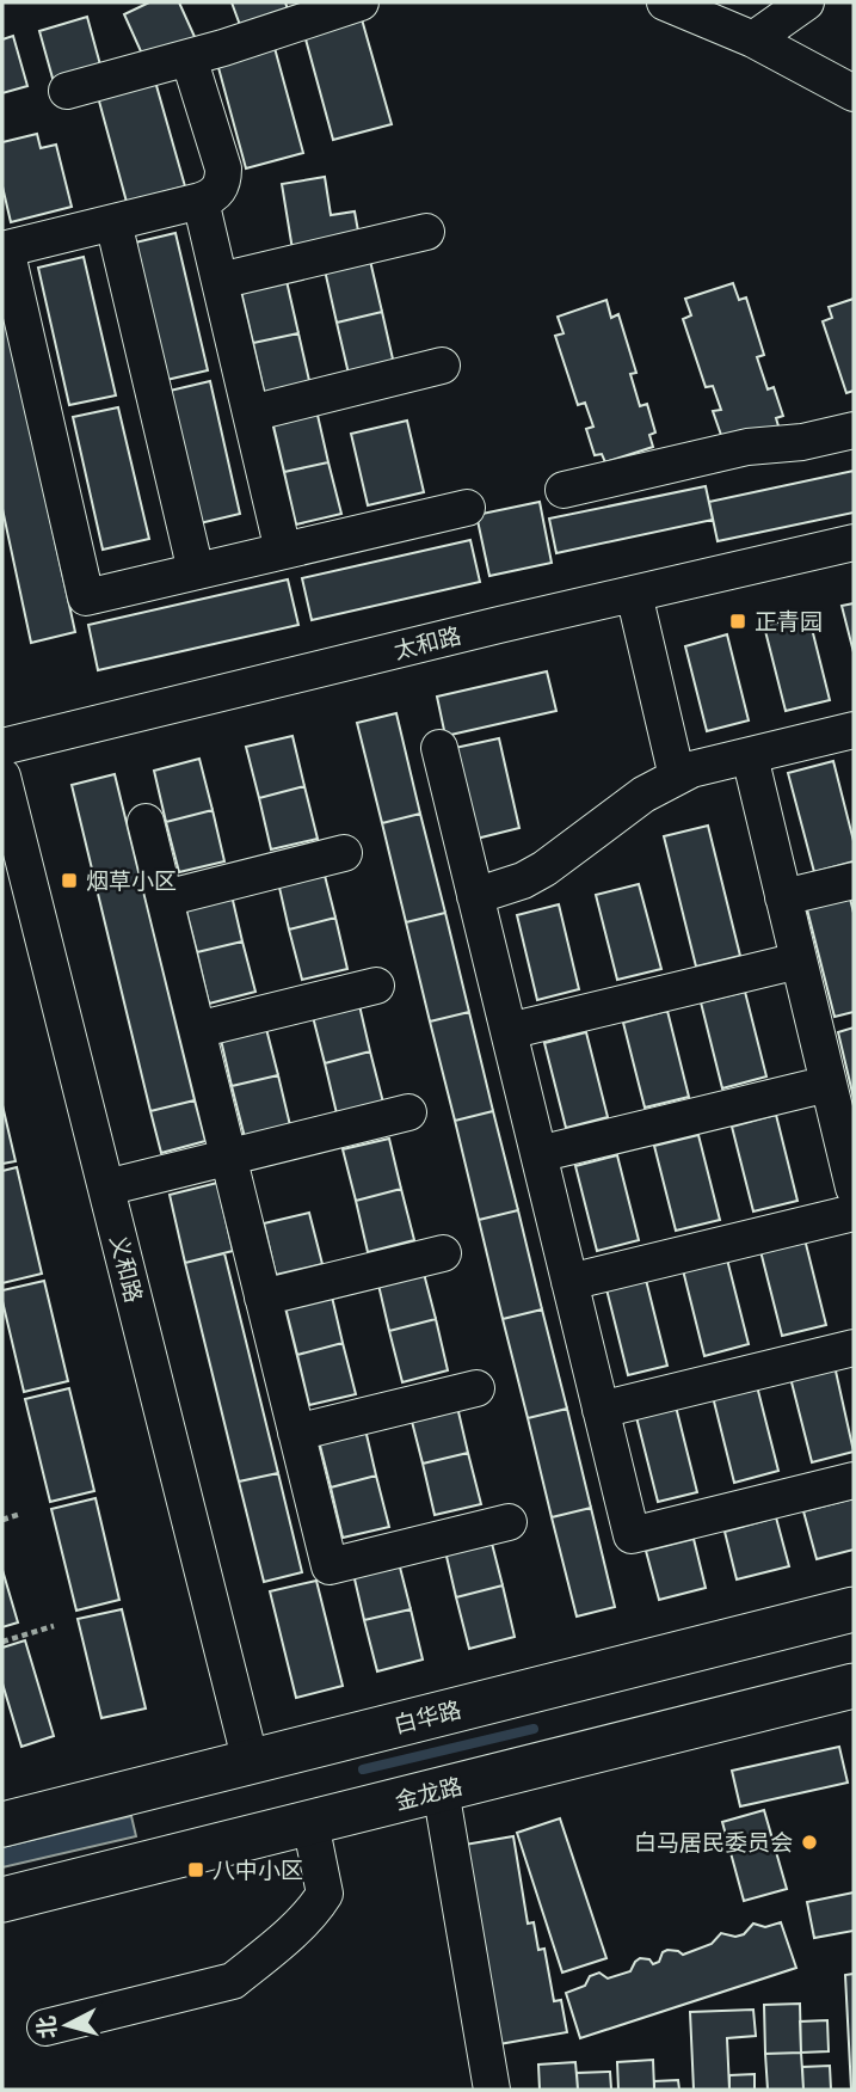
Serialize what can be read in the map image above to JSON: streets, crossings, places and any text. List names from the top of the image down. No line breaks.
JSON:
{"streets":{"main road":["白华路","金龙路"],"street":["太和路","义和路"]},"crossings":[["义和路","白华路"]],"places":{"transit":["正青园","烟草小区","八中小区"],"other":["白马居民委员会"]},"north":"left"}
